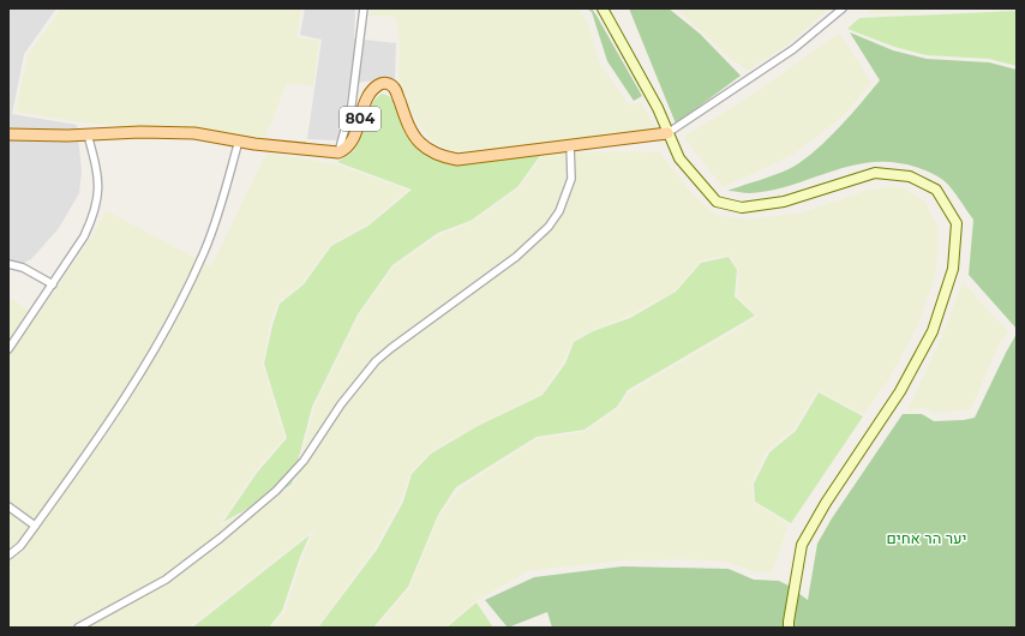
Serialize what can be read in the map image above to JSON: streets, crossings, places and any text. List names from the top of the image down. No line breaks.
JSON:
{"streets":{"main road":["804"]},"parks":["יער הר אחים"]}
